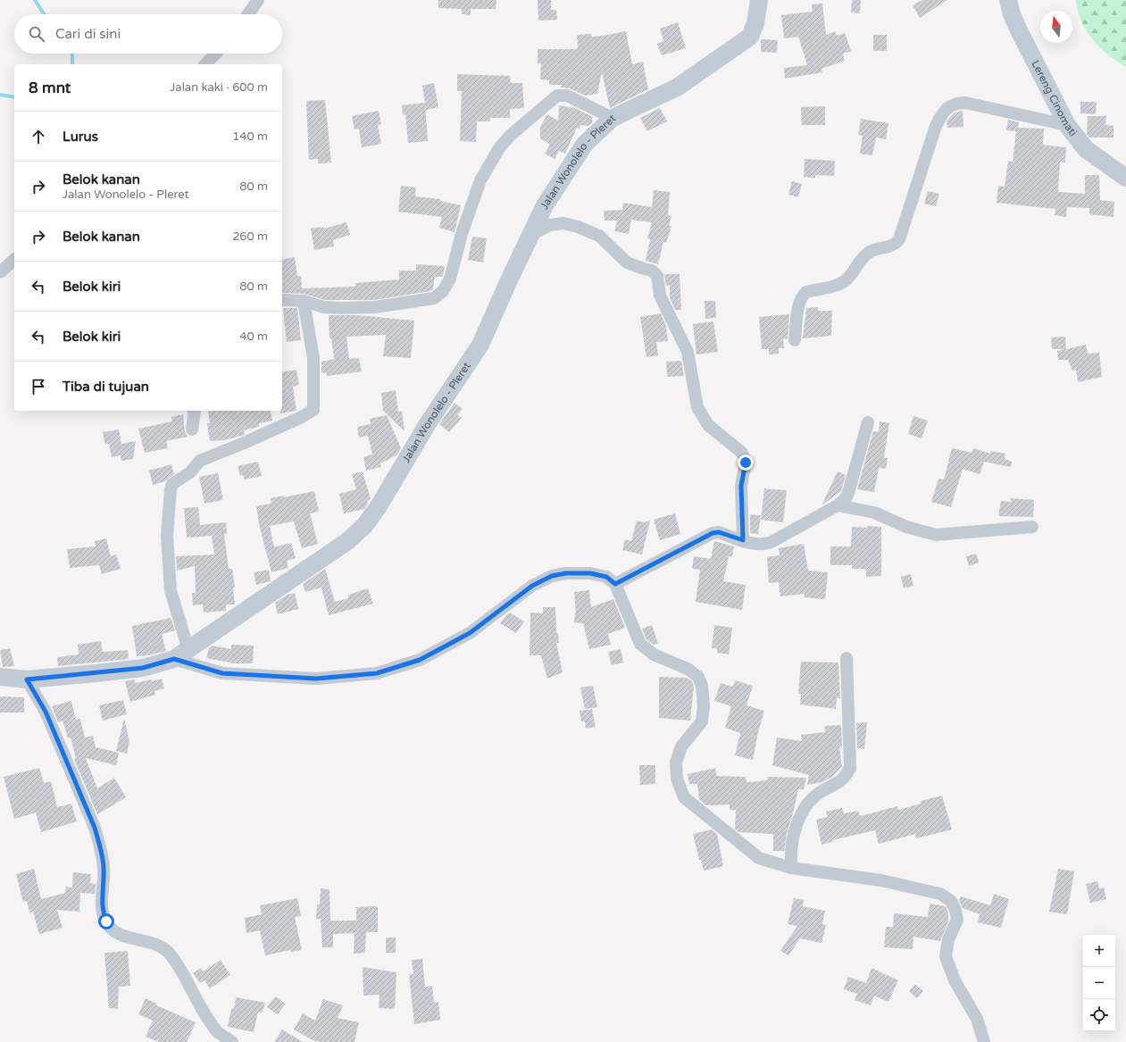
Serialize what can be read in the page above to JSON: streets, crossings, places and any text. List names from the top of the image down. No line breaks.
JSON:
{"streets":{"main road":["Lereng Cinomati","Jalan Wonolelo - Pleret"]},"north":"top","page":{"search":"Cari di sini","heading":["8 mnt","Jalan kaki · 600 m"],"list":[["Lurus","140 m"],["Belok kanan","Jalan Wonolelo - Pleret","80 m"],["Belok kanan","260 m"],["Belok kiri","80 m"],["Belok kiri","40 m"],"Tiba di tujuan"],"map_buttons":["+","−"]}}
